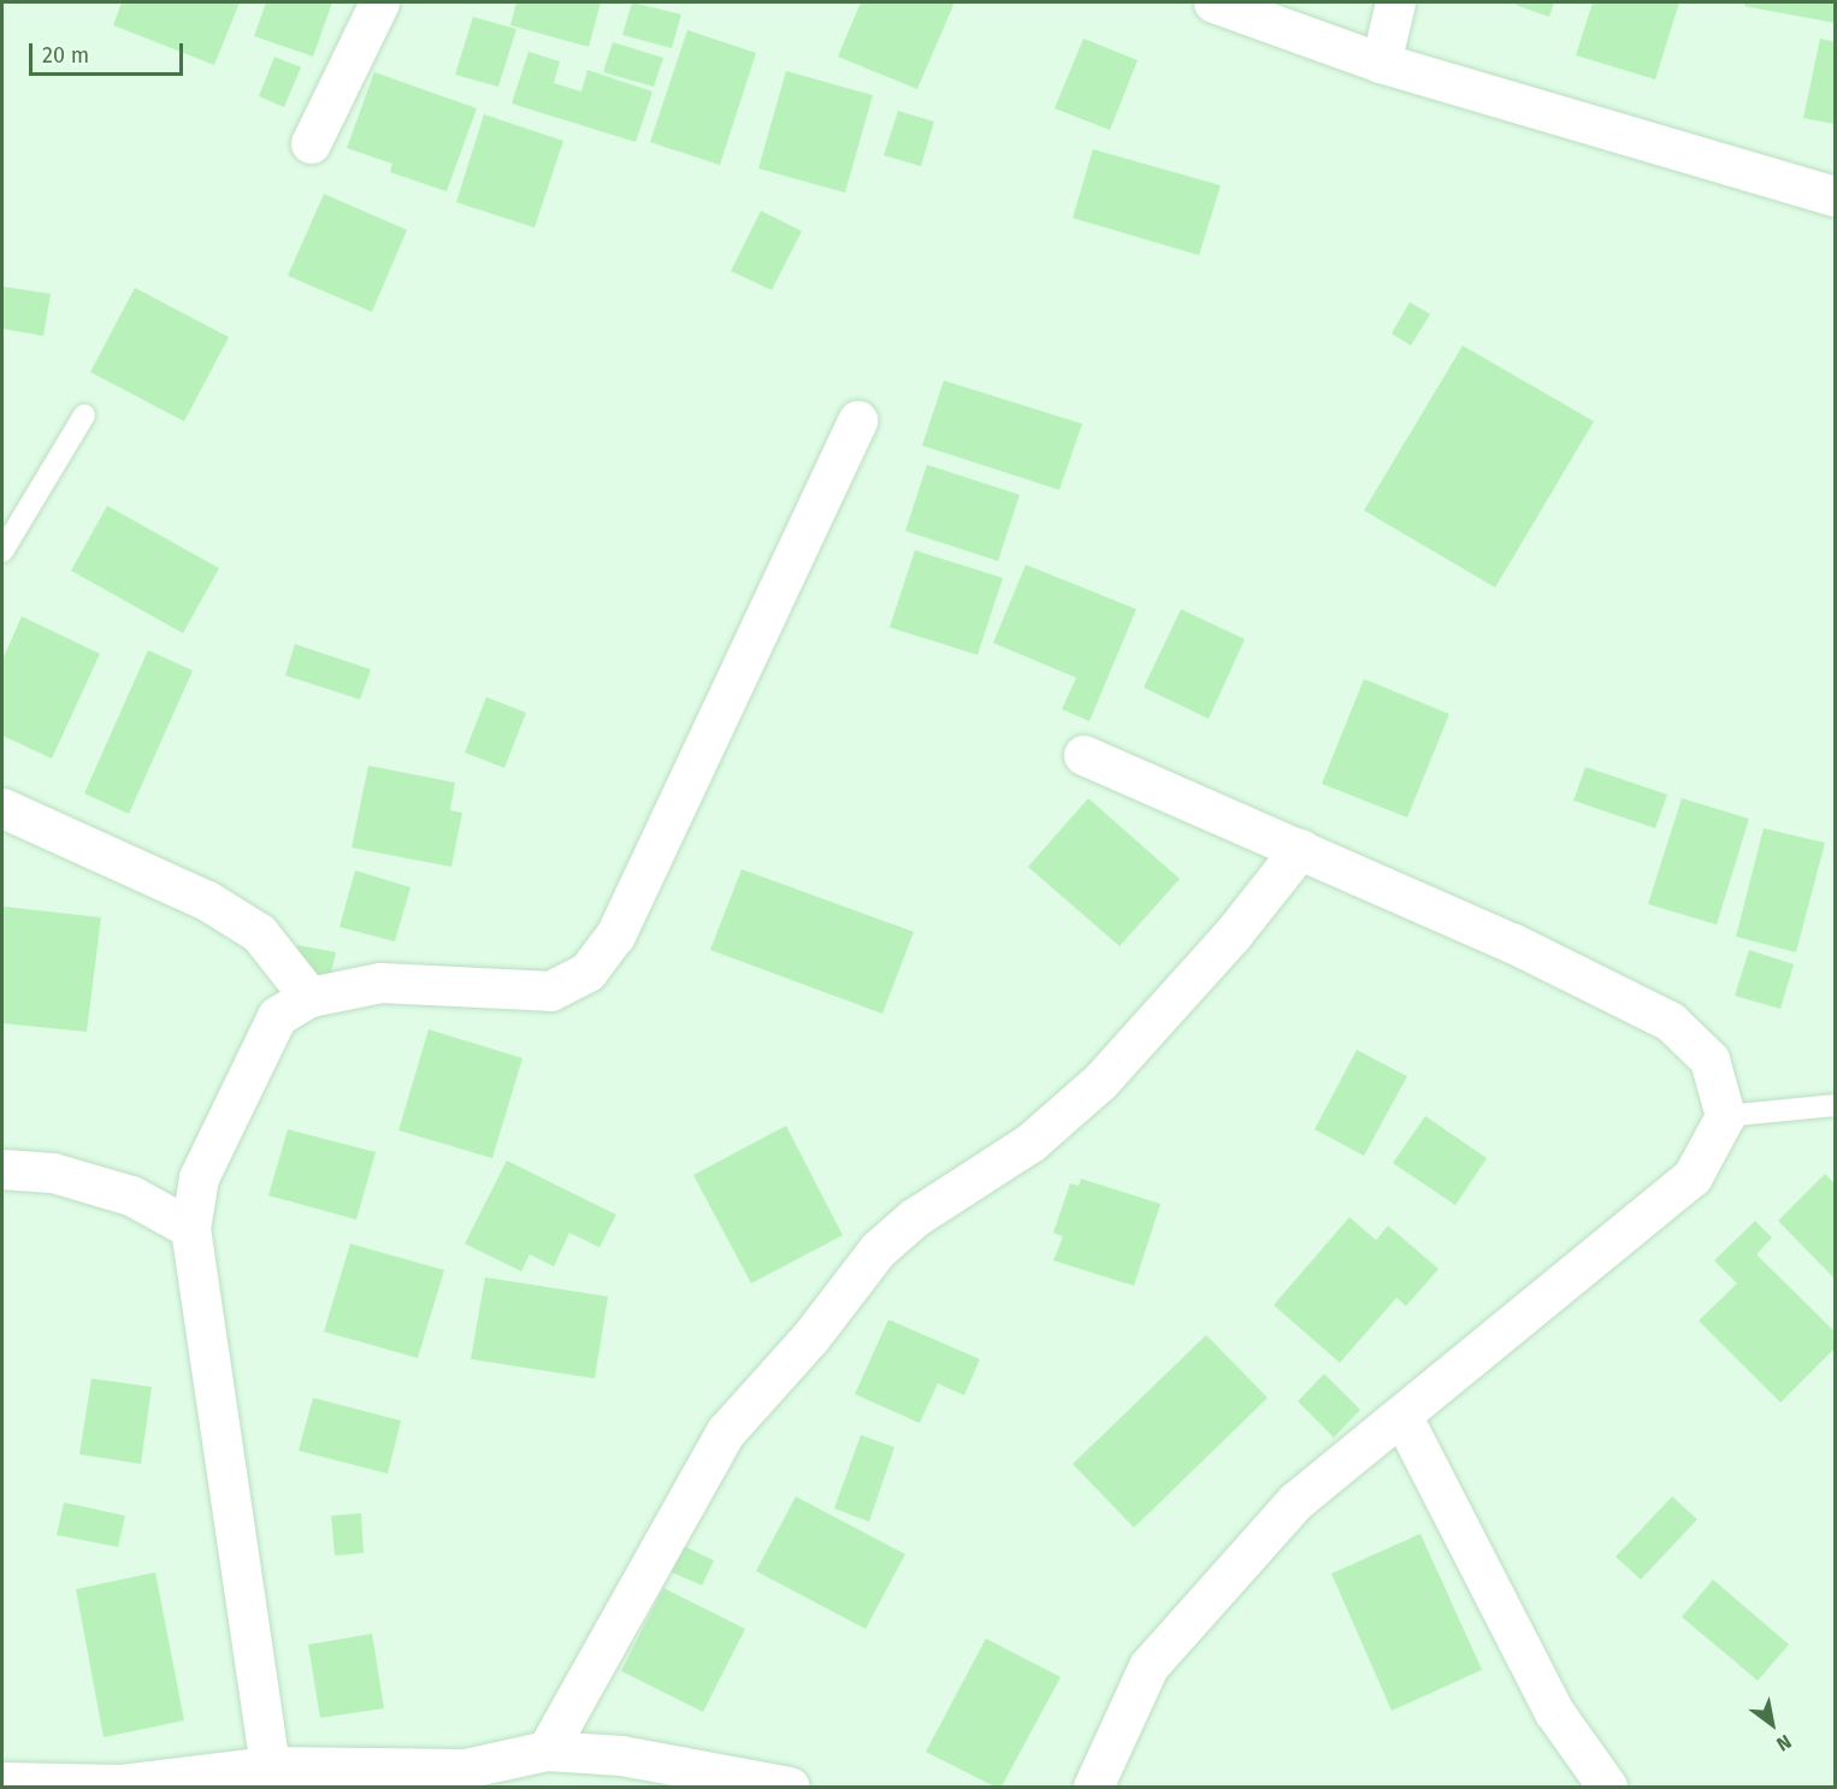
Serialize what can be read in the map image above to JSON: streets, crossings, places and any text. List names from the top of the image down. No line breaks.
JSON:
{"scale_bar":"20 m","north":"bottom right"}
